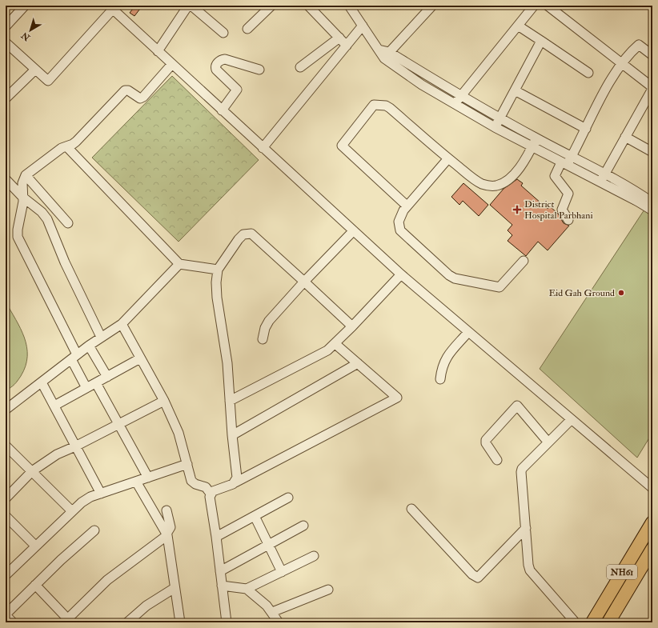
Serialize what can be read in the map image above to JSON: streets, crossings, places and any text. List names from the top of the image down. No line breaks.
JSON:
{"streets":{"highway":["NH61"]},"places":{"health":["District Hospital Parbhani"],"other":["Eid Gah Ground"]},"north":"bottom left"}
